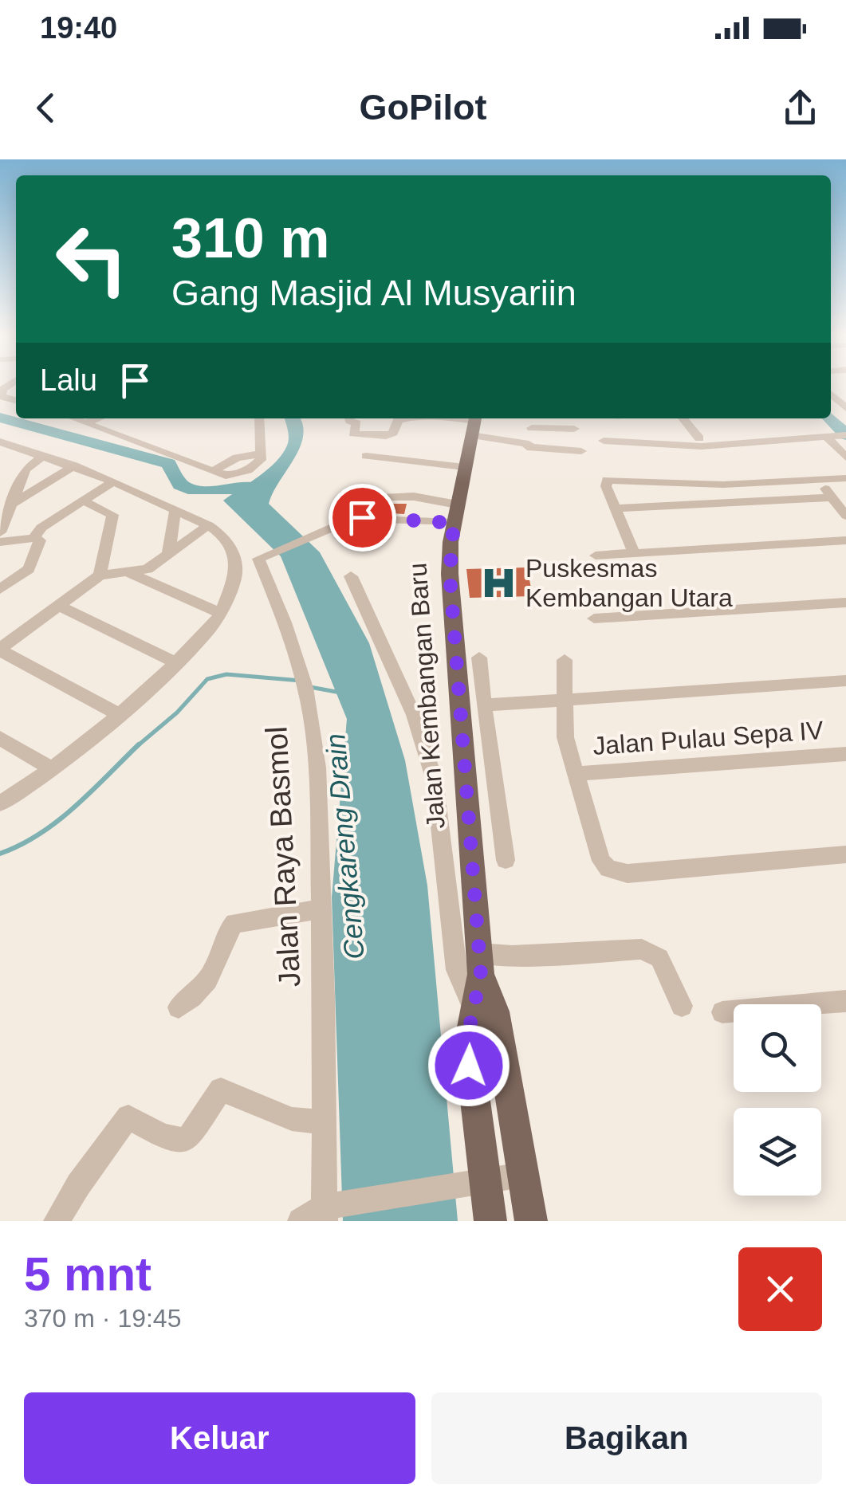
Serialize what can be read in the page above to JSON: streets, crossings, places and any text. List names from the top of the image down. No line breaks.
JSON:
{"streets":{"main road":["Jalan Kembangan Baru"],"street":["Jalan Pulau Sepa IV","Jalan Raya Basmol"]},"water":["Cengkareng Drain"],"places":{"hospital":["Puskesmas Kembangan Utara"]},"page":{"status":"19:40","header":"GoPilot","turn":["310 m","Gang Masjid Al Musyariin"],"then":"Lalu","heading":["5 mnt","370 m · 19:45"],"buttons":["Keluar","Bagikan"]}}
